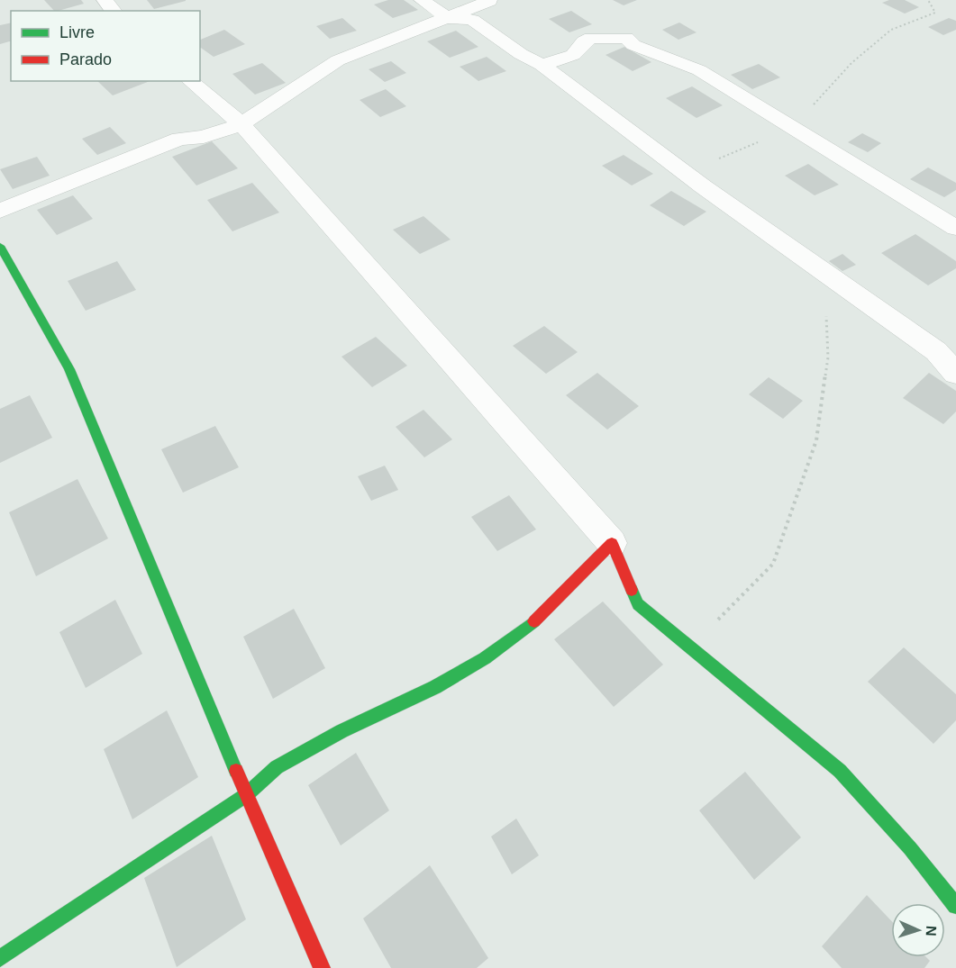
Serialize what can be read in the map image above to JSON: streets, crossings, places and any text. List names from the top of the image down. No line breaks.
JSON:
{"legend":["Livre","Parado"],"north":"right"}
